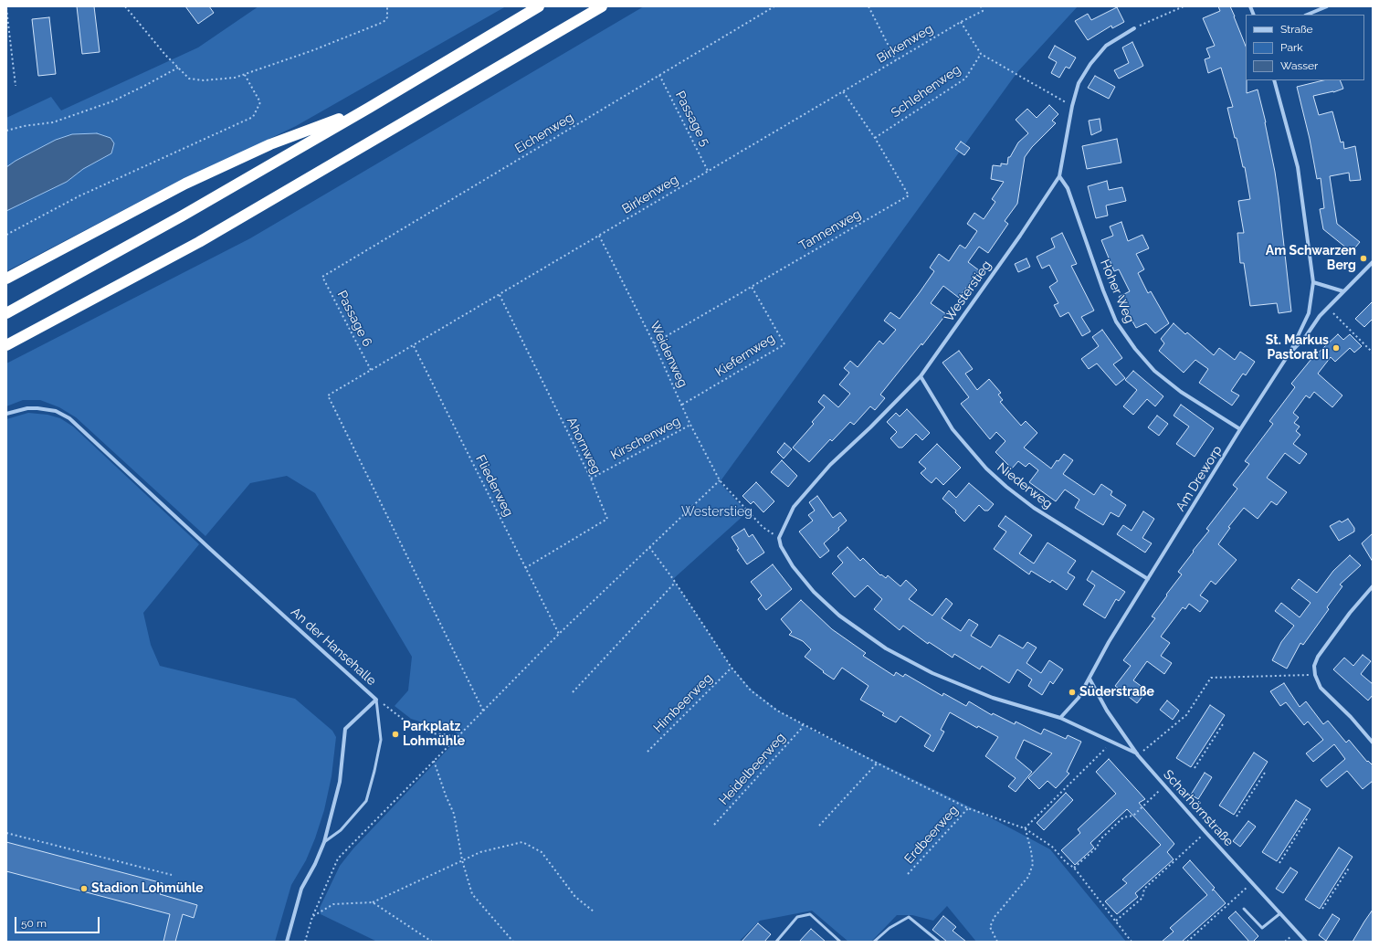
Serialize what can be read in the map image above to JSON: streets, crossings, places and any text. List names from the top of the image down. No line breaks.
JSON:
{"streets":{"street":["Westerstieg","Hoher Weg","Am Dreworp","Niederweg","An der Hansehalle","Scharhörnstraße"],"path":["Birkenweg","Schlehenweg","Passage 5","Eichenweg","Tannenweg","Passage 6","Weidenweg","Kiefernweg","Kirschenweg","Ahornweg","Fliederweg","Himbeerweg","Heidelbeerweg","Erdbeerweg"]},"crossings":[["Birkenweg","Passage 5"],["Birkenweg","Tannenweg"],["Birkenweg","Passage 6"],["Birkenweg","Weidenweg"],["Birkenweg","Ahornweg"],["Birkenweg","Fliederweg"],["Schlehenweg","Tannenweg"],["Passage 5","Eichenweg"],["Eichenweg","Passage 6"],["Tannenweg","Weidenweg"],["Tannenweg","Kiefernweg"],["Westerstieg","Hoher Weg"],["Westerstieg","Weidenweg"],["Westerstieg","Niederweg"],["Hoher Weg","Am Dreworp"],["Weidenweg","Kiefernweg"],["Weidenweg","Kirschenweg"],["Kirschenweg","Ahornweg"],["Ahornweg","Fliederweg"],["Am Dreworp","Niederweg"],["Am Dreworp","Scharhörnstraße"]],"parks":["Westerstieg"],"places":["Am Schwarzen Berg","St. Markus Pastorat II","Süderstraße","Parkplatz Lohmühle","Stadion Lohmühle"],"legend":["Straße","Park","Wasser"],"scale_bar":"50 m"}
